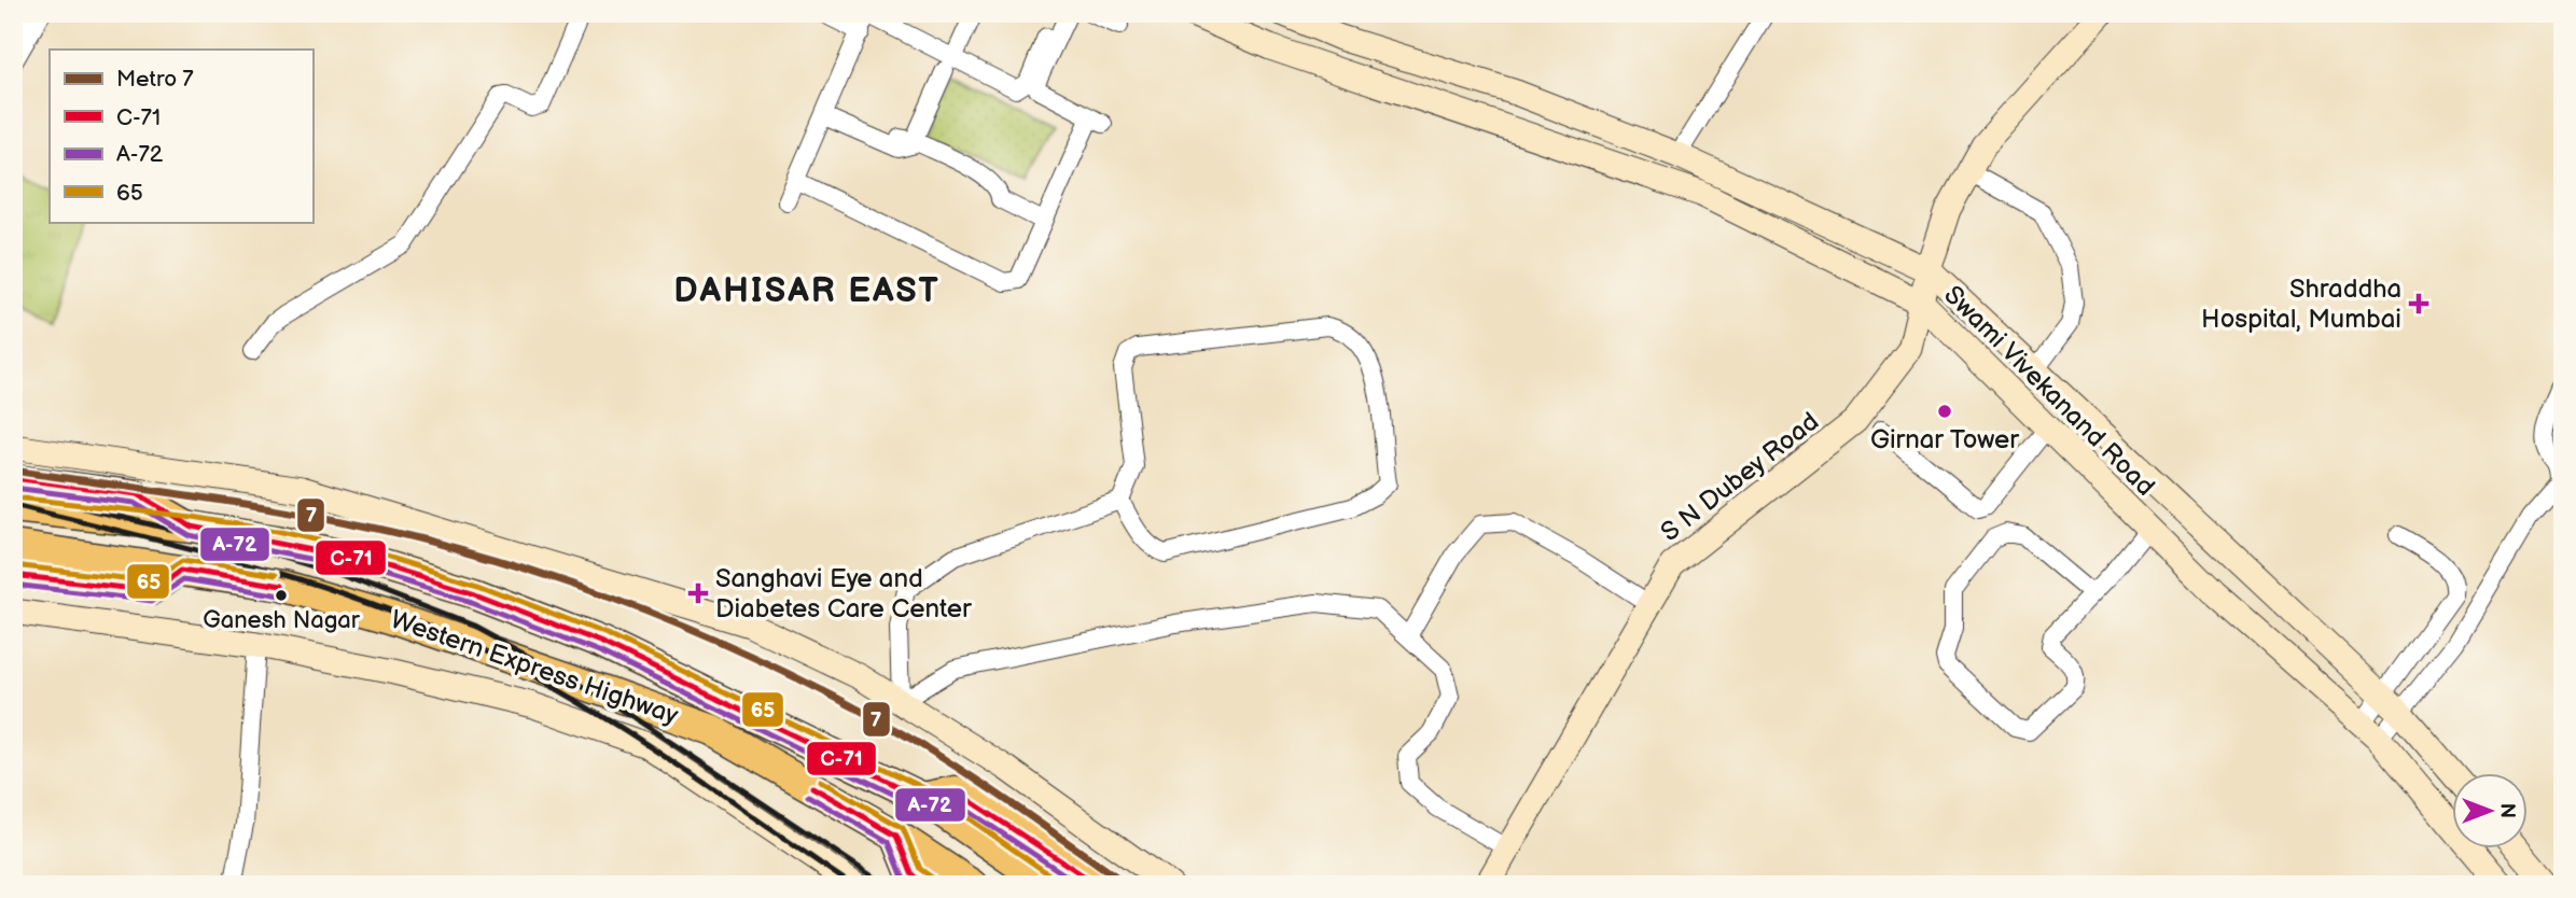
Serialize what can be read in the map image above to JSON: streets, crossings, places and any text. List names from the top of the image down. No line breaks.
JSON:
{"streets":{"highway":["Western Express Highway"],"street":["Swami Vivekanand Road","S N Dubey Road"]},"crossings":[["Swami Vivekanand Road","S N Dubey Road"]],"districts":["DAHISAR EAST"],"places":{"health":["Shraddha Hospital, Mumbai","Sanghavi Eye and Diabetes Care Center"],"other":["Girnar Tower","Ganesh Nagar"]},"lines":["metro line 7","transit line C-71","transit line A-72","transit line 65"],"legend":["Metro 7","C-71","A-72","65"],"north":"right"}
